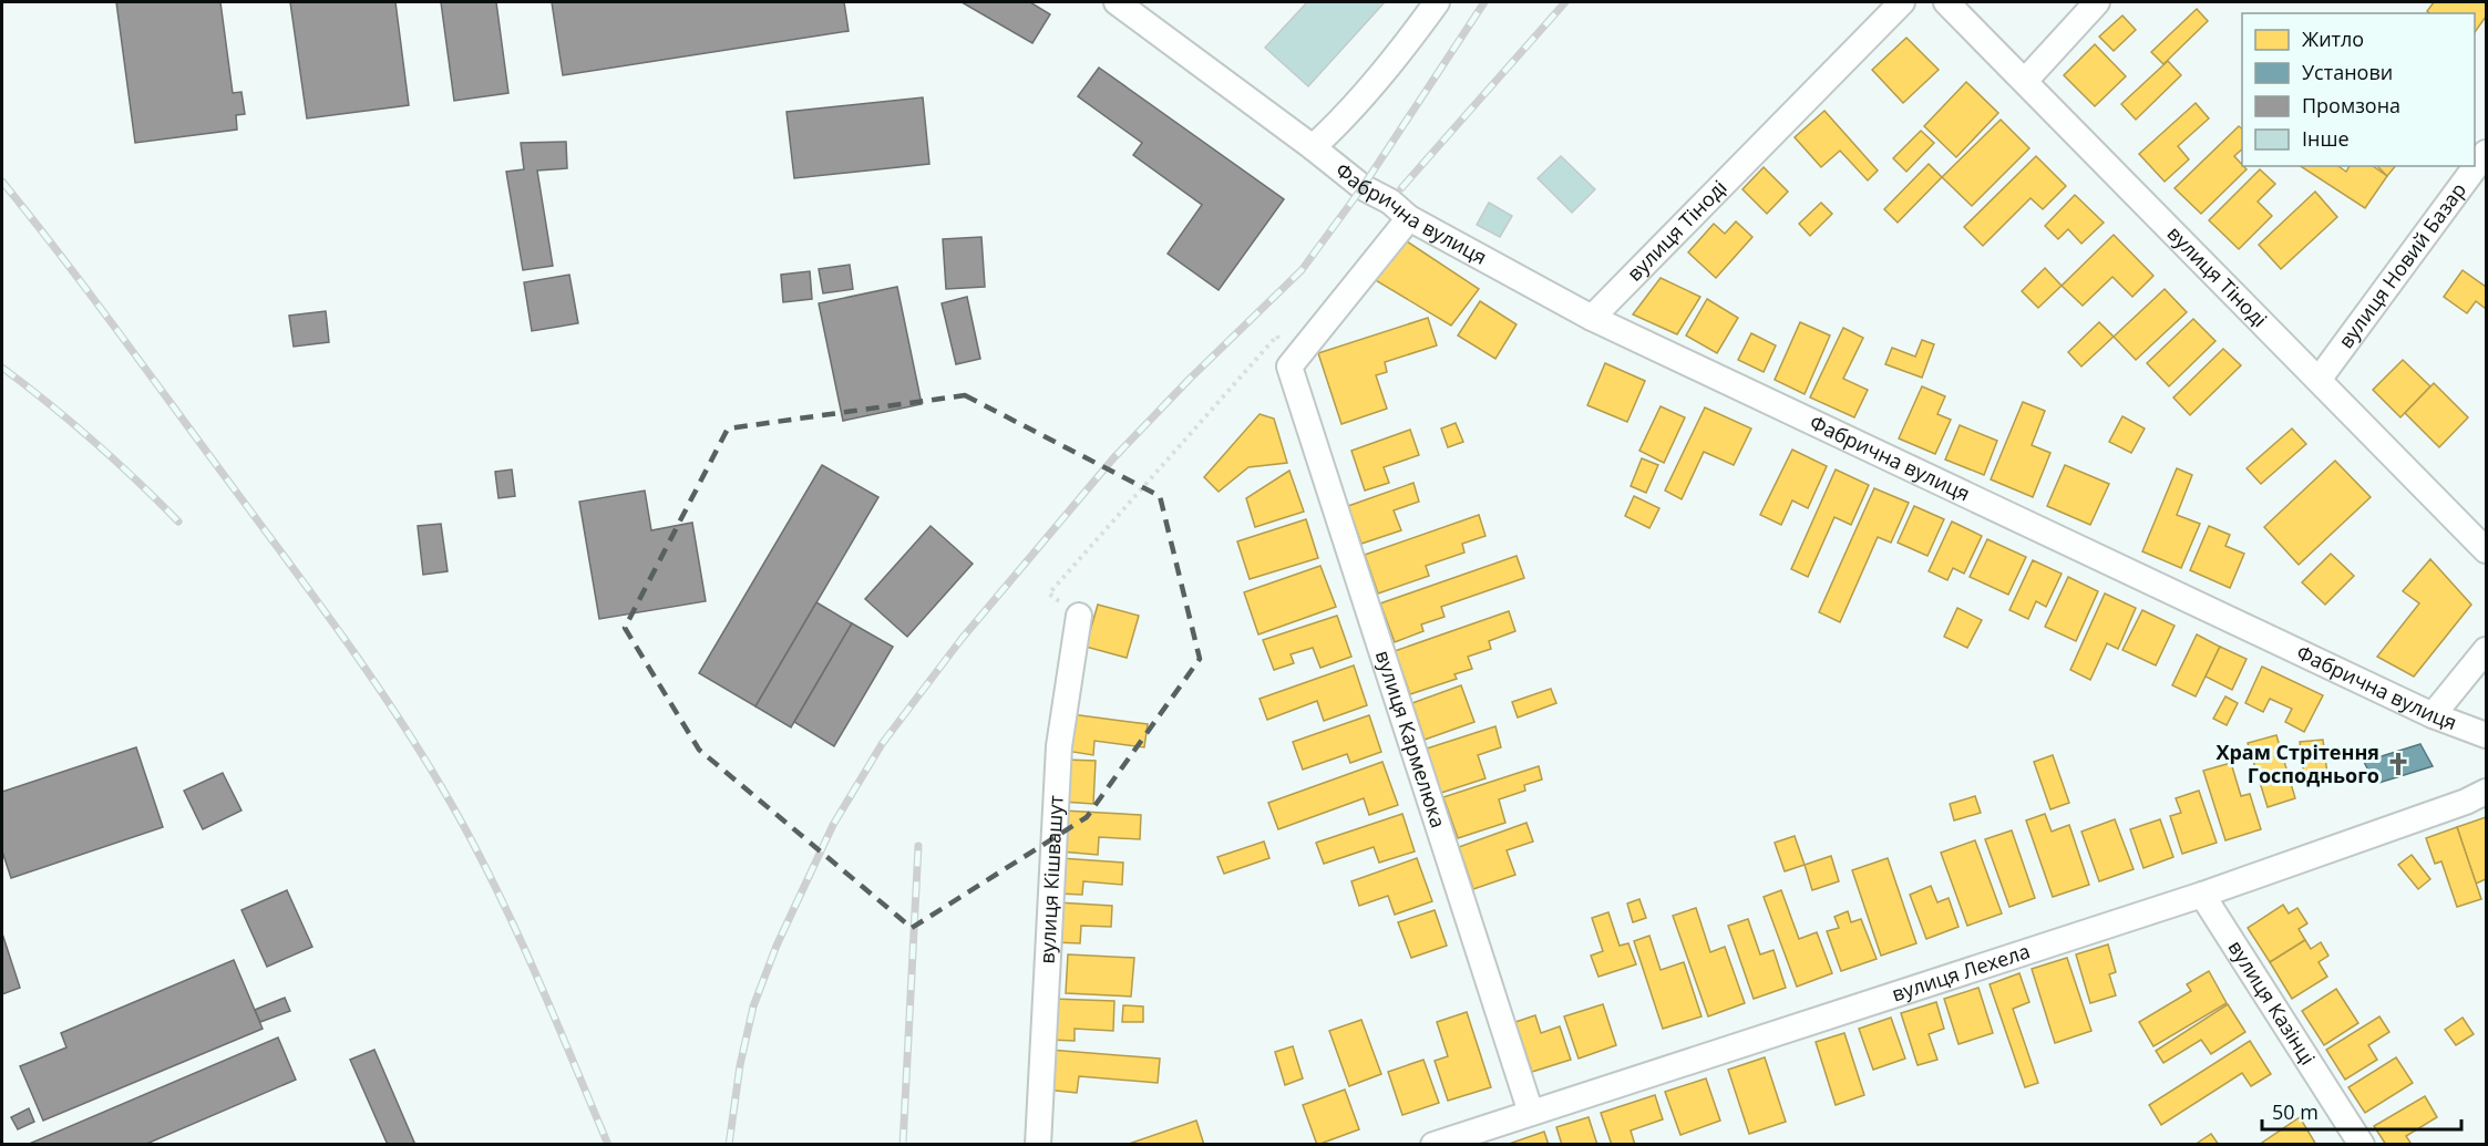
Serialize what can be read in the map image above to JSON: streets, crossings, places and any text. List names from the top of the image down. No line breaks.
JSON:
{"streets":{"street":["Фабрична вулиця","вулиця Тіноді","вулиця Новий Базар","вулиця Кармелюка","вулиця Кішвашут","вулиця Лехела","вулиця Казінці"]},"crossings":[["Фабрична вулиця","вулиця Тіноді"],["вулиця Тіноді","вулиця Новий Базар"],["вулиця Кармелюка","вулиця Лехела"],["вулиця Лехела","вулиця Казінці"]],"places":{"church":["Храм Стрітення Господнього"]},"legend":["Житло","Установи","Промзона","Інше"],"scale_bar":"50 m"}
